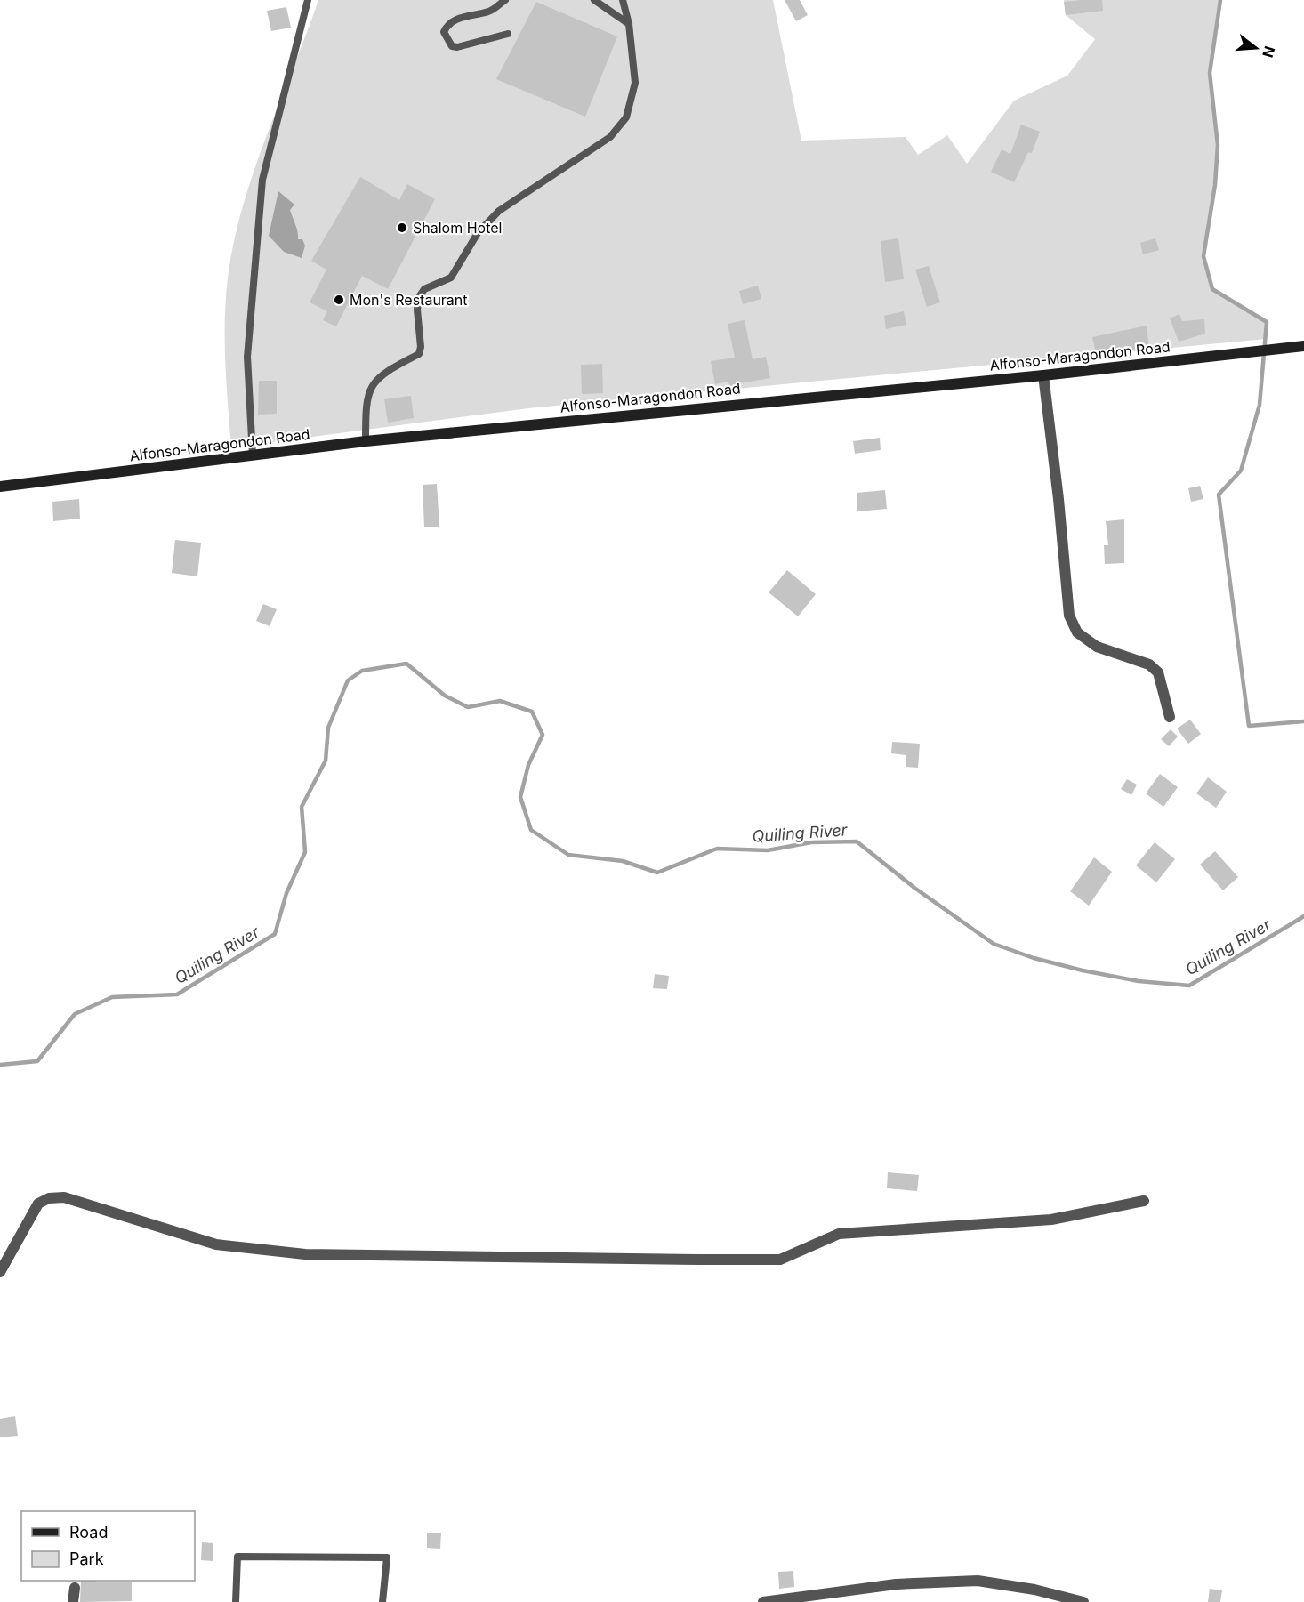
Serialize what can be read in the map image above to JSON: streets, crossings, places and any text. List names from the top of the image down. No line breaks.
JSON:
{"streets":{"street":["Alfonso-Maragondon Road"]},"water":["Quiling River"],"places":["Shalom Hotel","Mon's Restaurant"],"legend":["Road","Park"],"north":"right"}
